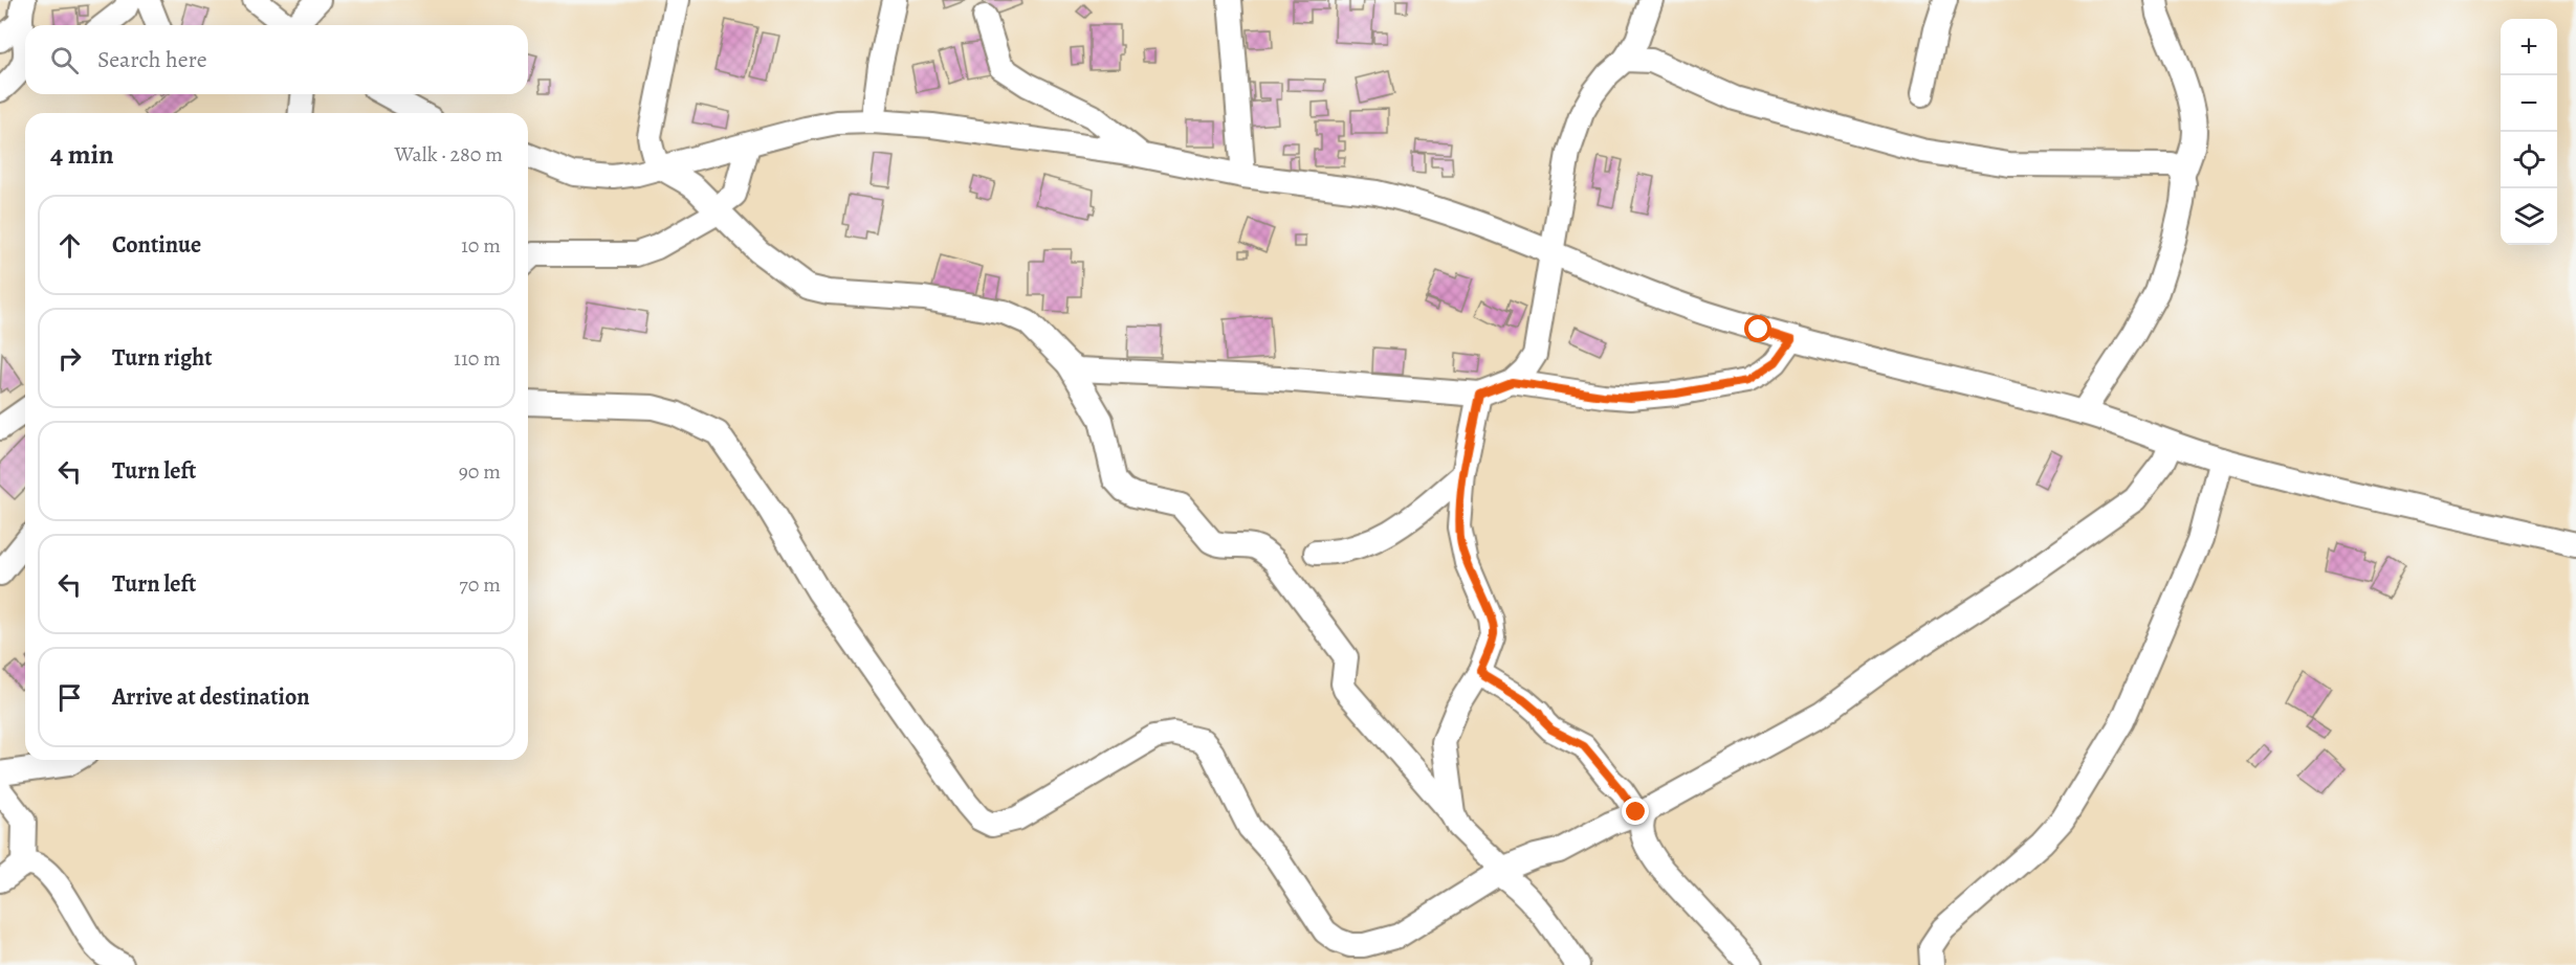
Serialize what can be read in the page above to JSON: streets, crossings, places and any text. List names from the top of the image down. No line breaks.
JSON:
{"page":{"map_buttons":["+","−"],"search":"Search here","heading":["4 min","Walk · 280 m"],"list":[["Continue","10 m"],["Turn right","110 m"],["Turn left","90 m"],["Turn left","70 m"],"Arrive at destination"]}}
